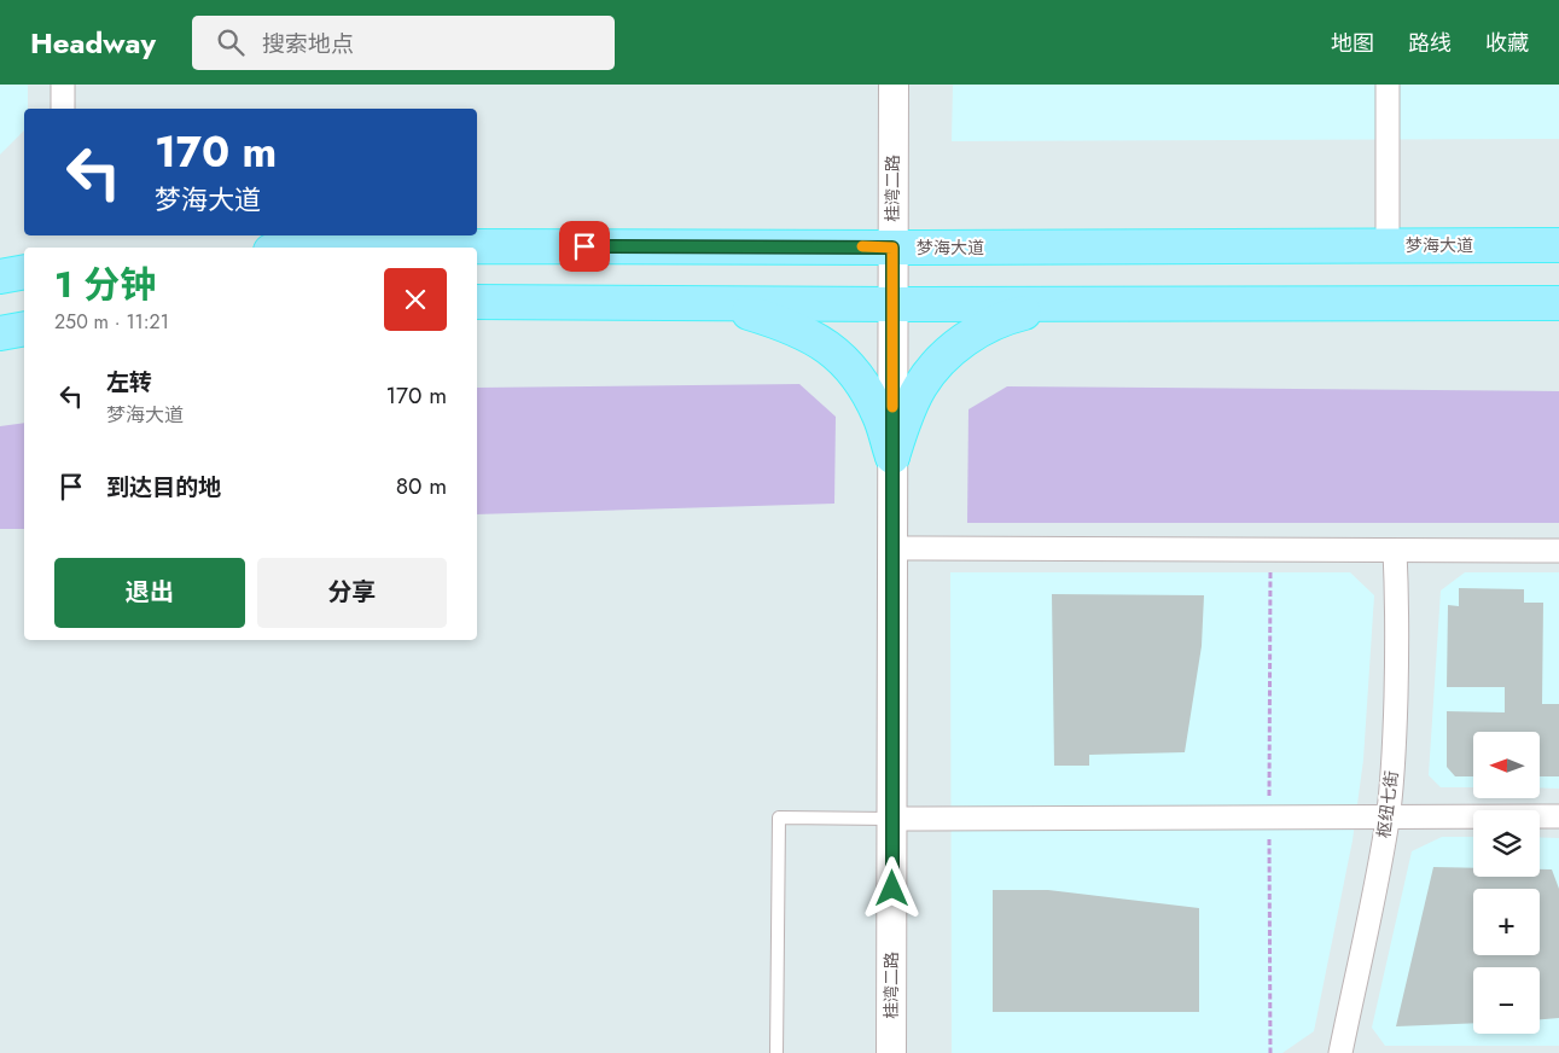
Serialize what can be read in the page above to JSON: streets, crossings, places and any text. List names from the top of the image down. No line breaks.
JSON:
{"streets":{"main road":["梦海大道"],"street":["桂湾二路","枢纽七街"]},"crossings":[["桂湾二路","梦海大道"]],"north":"left","page":{"header":"Headway","search":"搜索地点","nav":["地图","路线","收藏"],"turn":["170 m","梦海大道"],"heading":["1 分钟","250 m · 11:21"],"list":[{"name":"左转","note":"梦海大道","value":"170 m"},{"name":"到达目的地","value":"80 m"}],"buttons":["退出","分享"],"map_buttons":["+","−"]}}
